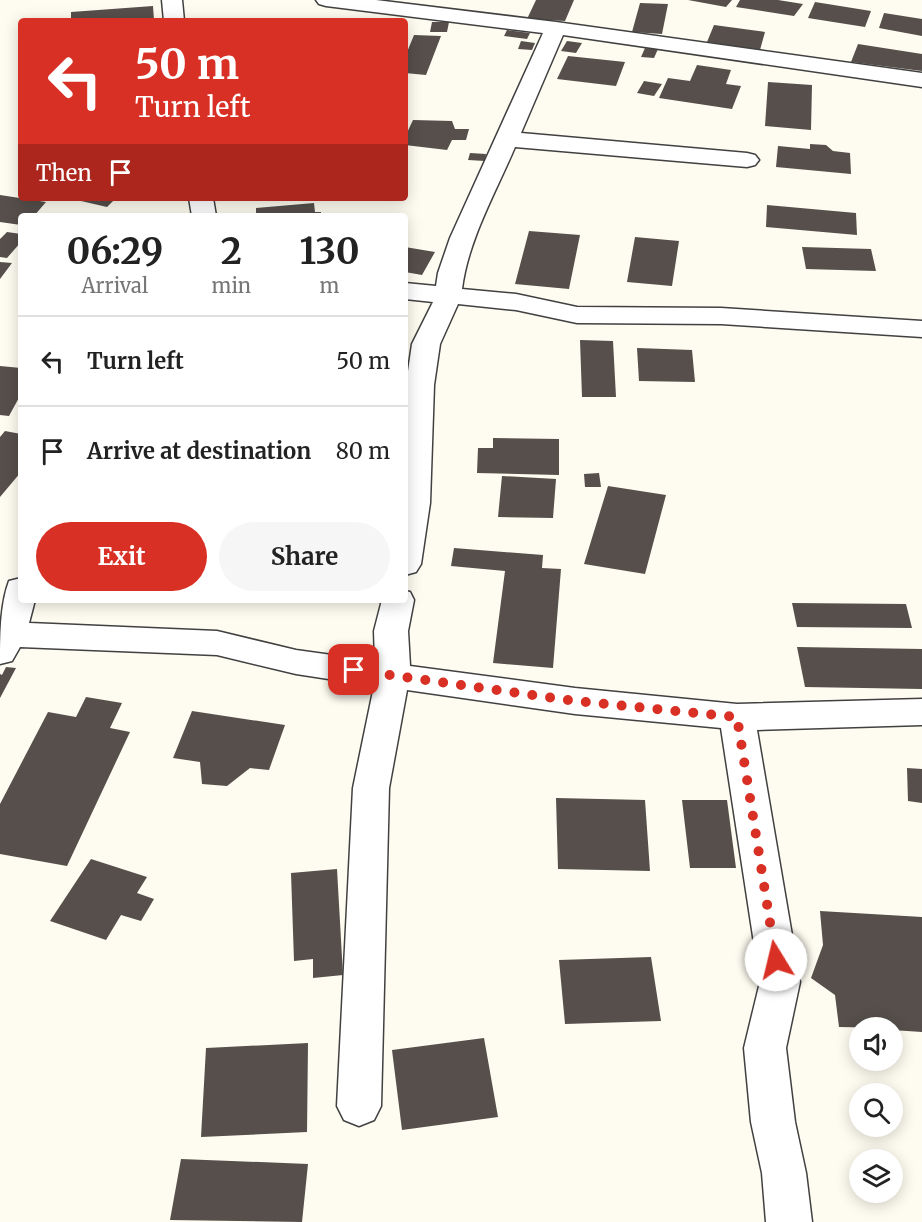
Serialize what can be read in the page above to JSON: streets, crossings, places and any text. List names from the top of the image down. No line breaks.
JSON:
{"page":{"turn":["50 m","Turn left"],"then":"Then","eta":["06:29","Arrival","2","min","130","m"],"list":[{"name":"Turn left","value":"50 m"},{"name":"Arrive at destination","value":"80 m"}],"buttons":["Exit","Share"]}}
